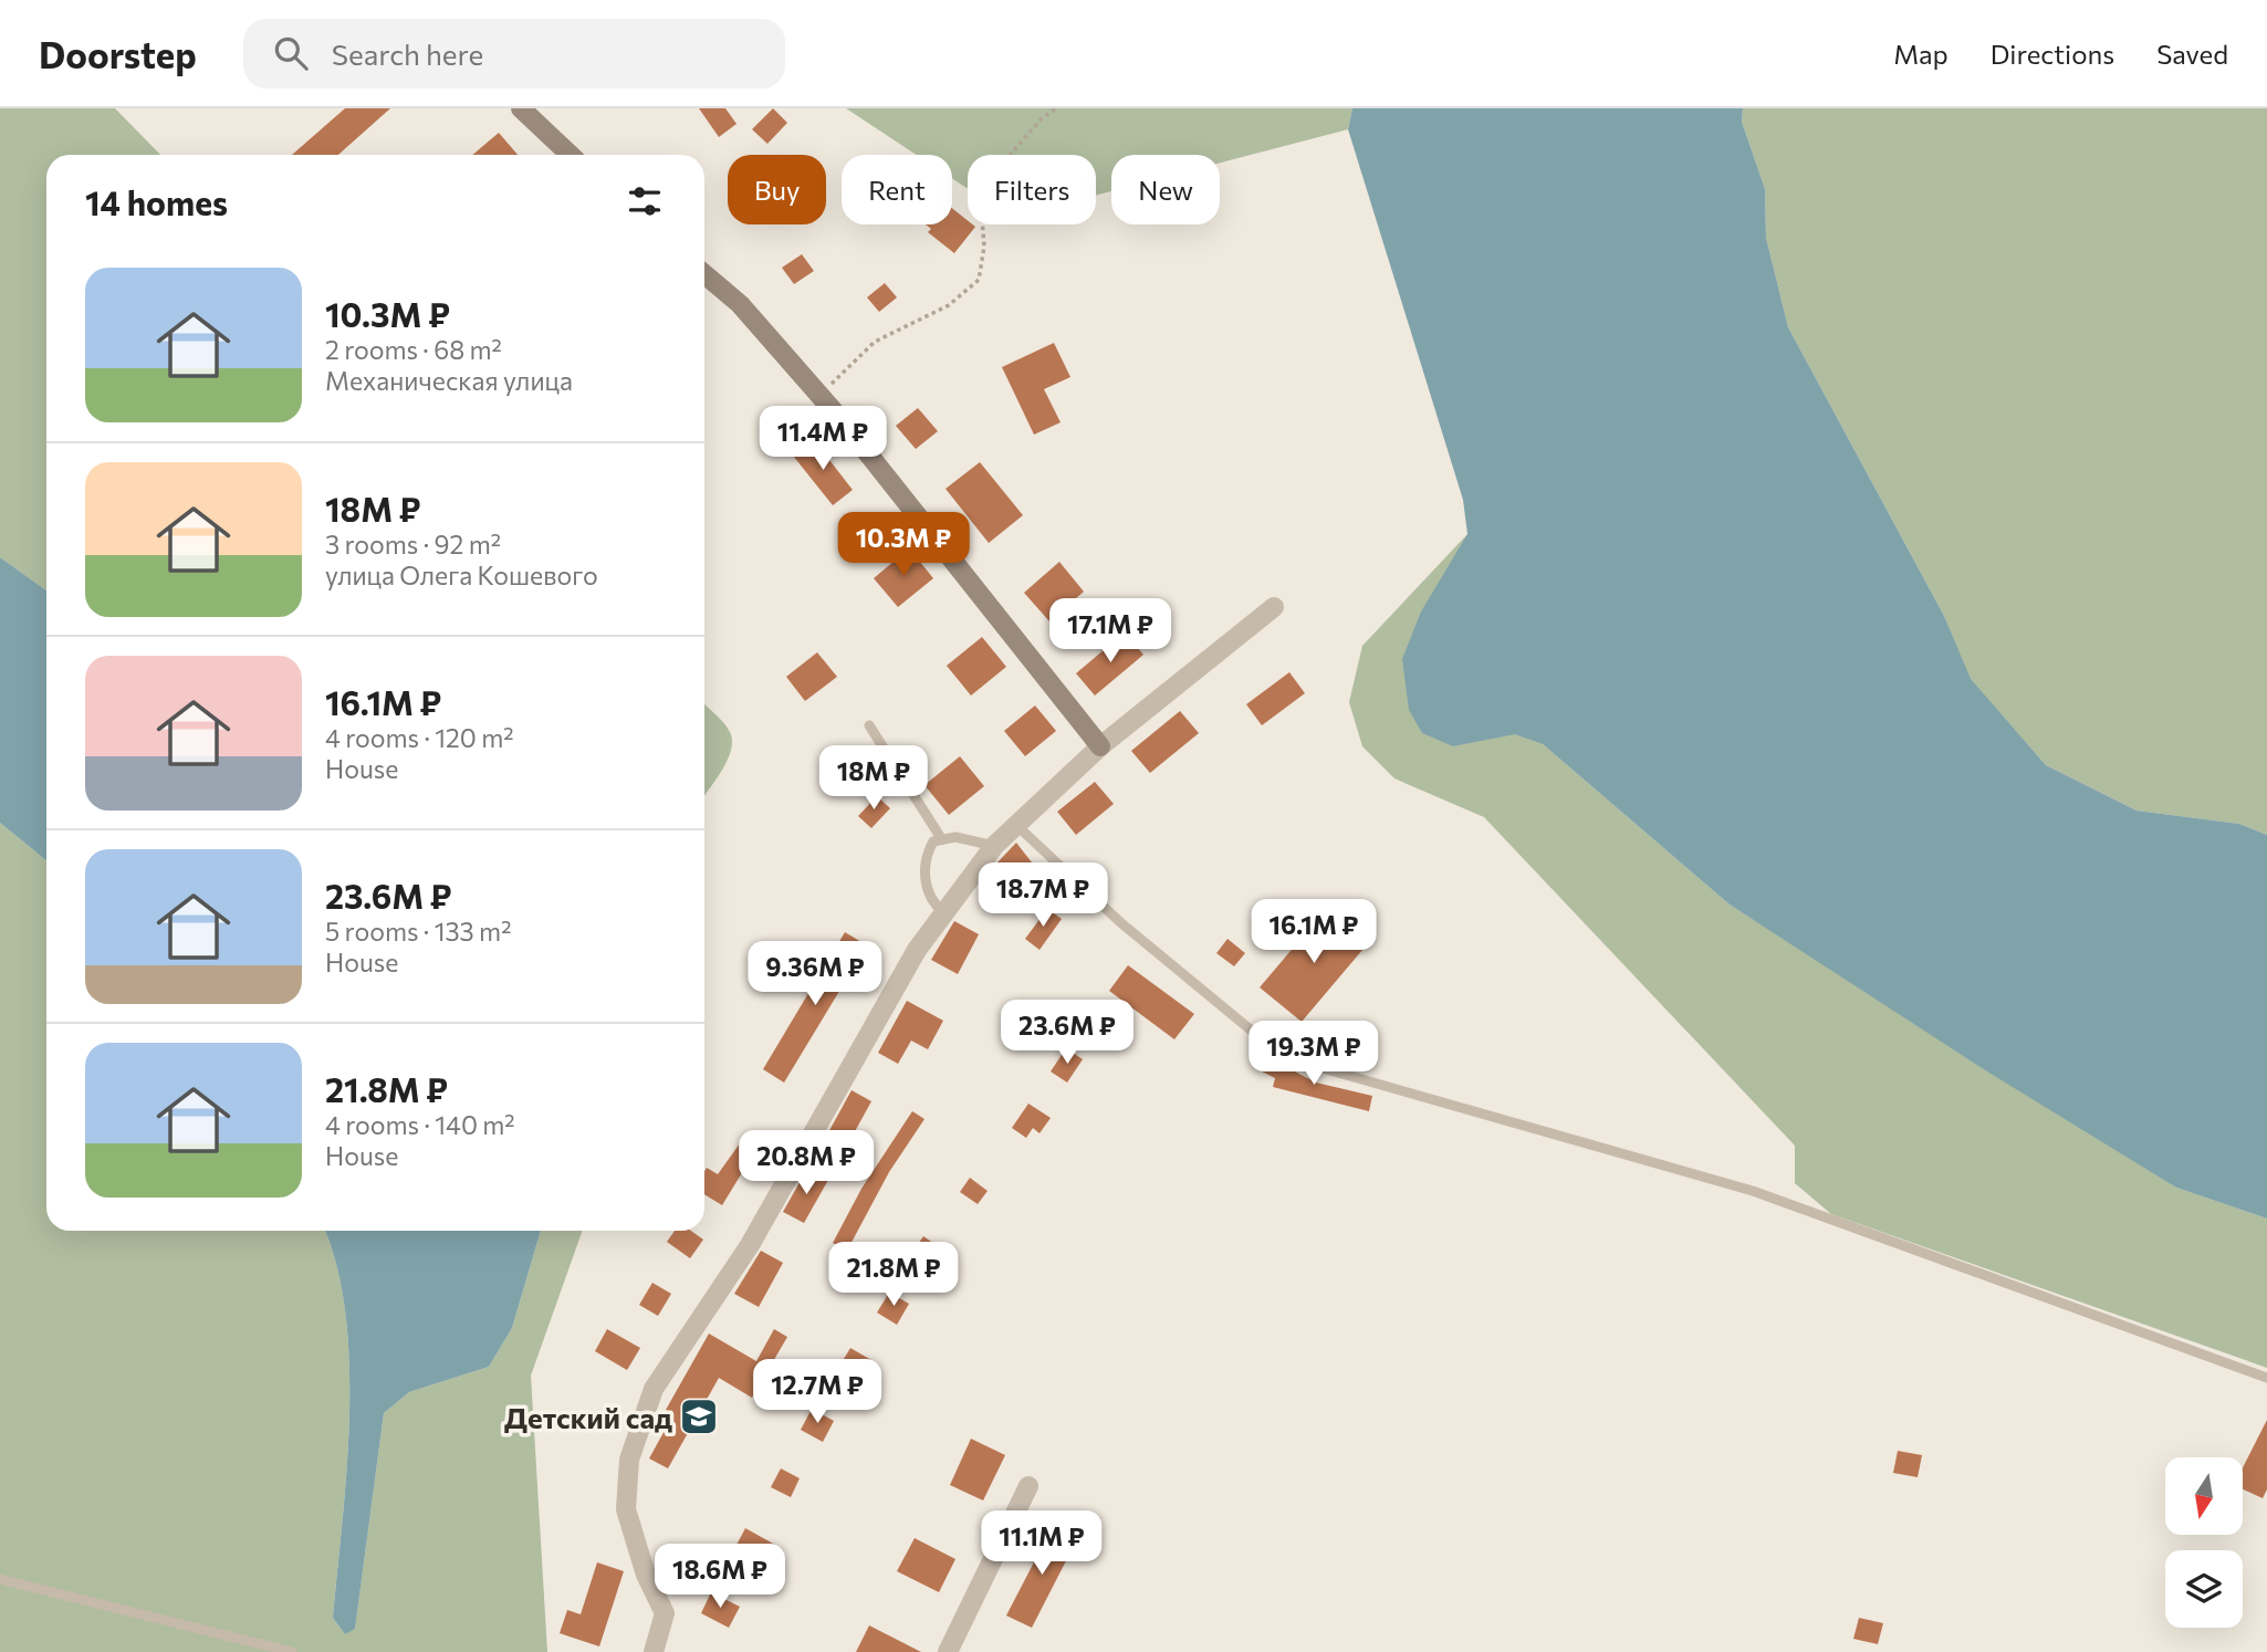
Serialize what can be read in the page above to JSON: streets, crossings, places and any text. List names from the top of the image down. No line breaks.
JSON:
{"places":{"school or university":["Детский сад"]},"north":"bottom","page":{"header":"Doorstep","search":"Search here","nav":["Map","Directions","Saved"],"chip":["Buy","Rent","Filters","New"],"heading":"14 homes","list":[{"name":"10.3M ₽","note":"2 rooms · 68 m² · Механическая улица"},{"name":"18M ₽","note":"3 rooms · 92 m² · улица Олега Кошевого"},{"name":"16.1M ₽","note":"4 rooms · 120 m² · House"},{"name":"23.6M ₽","note":"5 rooms · 133 m² · House"},{"name":"21.8M ₽","note":"4 rooms · 140 m² · House"}],"price":["11.4M ₽","10.3M ₽","17.1M ₽","18M ₽","18.7M ₽","16.1M ₽","9.36M ₽","23.6M ₽","19.3M ₽","20.8M ₽","21.8M ₽","12.7M ₽","11.1M ₽","18.6M ₽"]}}
